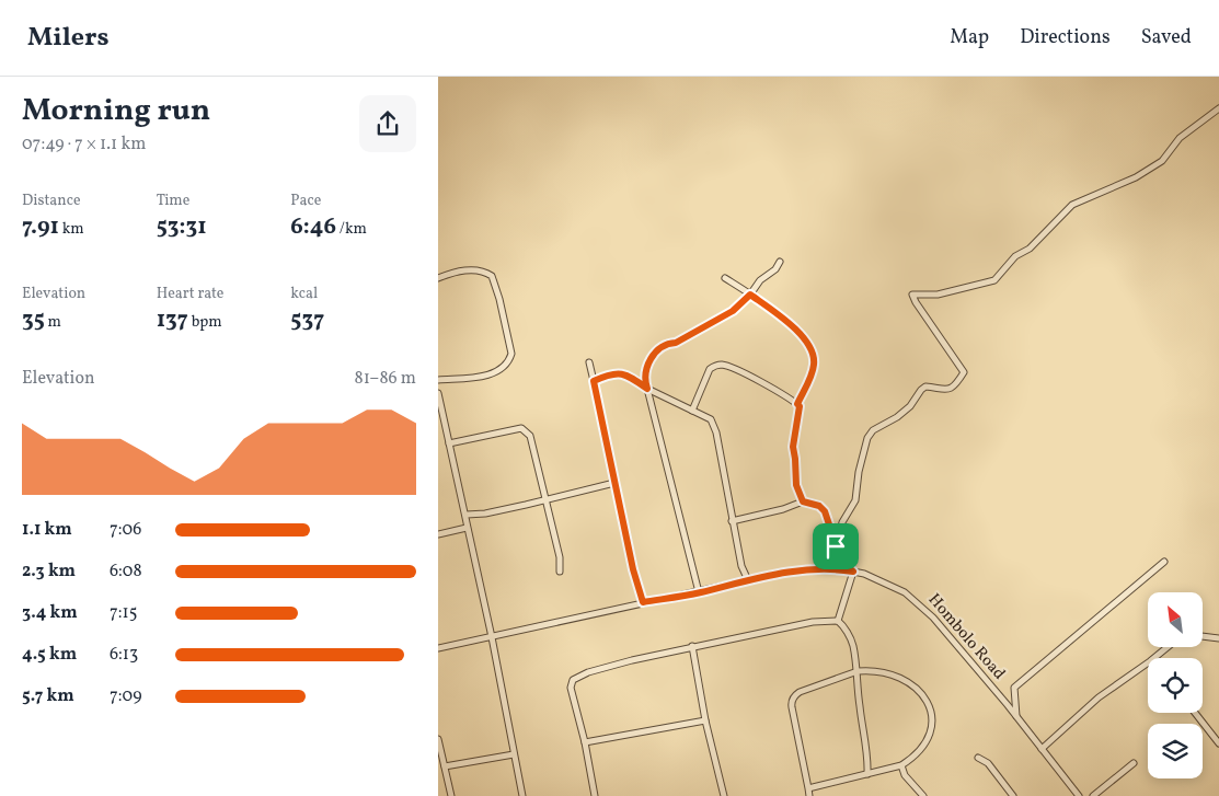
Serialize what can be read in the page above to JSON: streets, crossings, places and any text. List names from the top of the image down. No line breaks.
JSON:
{"streets":{"street":["Hombolo Road"]},"north":"top left","page":{"header":"Milers","nav":["Map","Directions","Saved"],"heading":["Morning run","07:49 · 7 × 1.1 km"],"stats":[["Distance","7.91 km"],["Time","53:31"],["Pace","6:46 /km"],["Elevation","35 m"],["Heart rate","137 bpm"],["kcal","537"]],"chart":["Elevation","81–86 m"],"list":[{"name":"1.1 km","note":"7:06"},{"name":"2.3 km","note":"6:08"},{"name":"3.4 km","note":"7:15"},{"name":"4.5 km","note":"6:13"},{"name":"5.7 km","note":"7:09"}]}}
